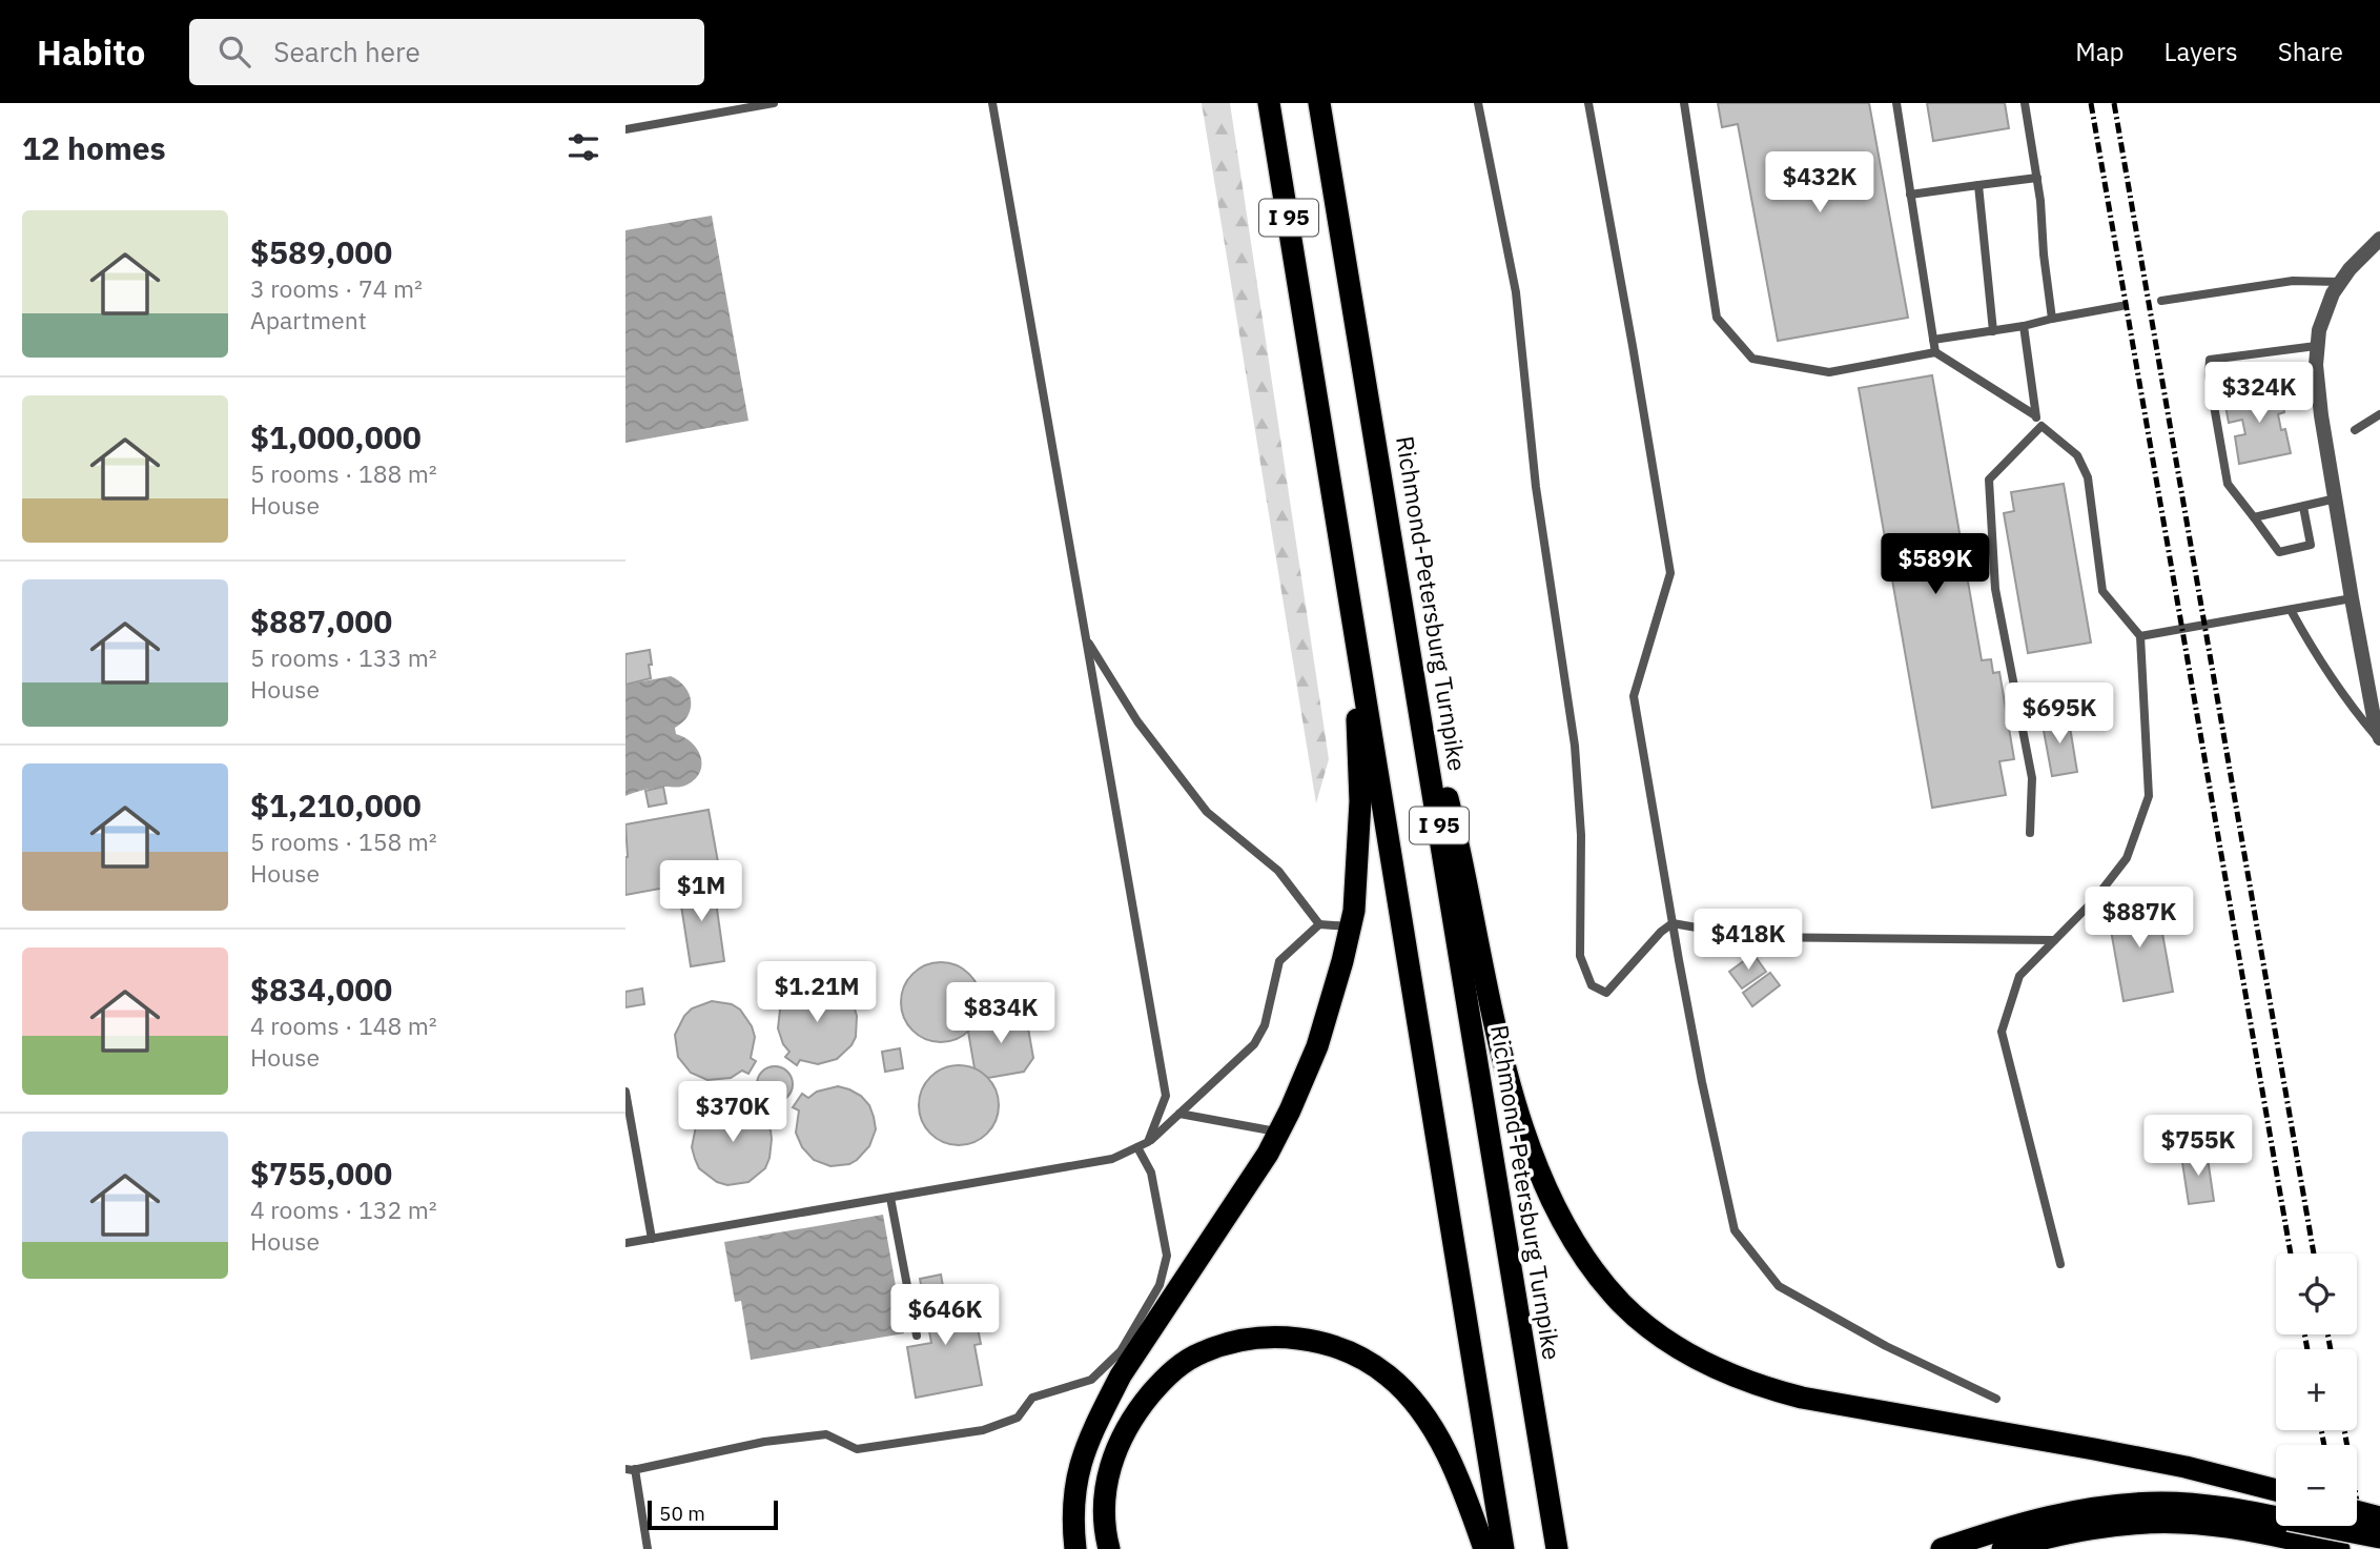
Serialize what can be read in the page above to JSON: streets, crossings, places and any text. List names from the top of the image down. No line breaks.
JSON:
{"streets":{"highway":["I 95","Richmond-Petersburg Turnpike"]},"scale_bar":"50 m","page":{"header":"Habito","search":"Search here","nav":["Map","Layers","Share"],"heading":"12 homes","price":["$432K","$324K","$589K","$695K","$1M","$887K","$418K","$1.21M","$834K","$370K","$755K","$646K"],"list":[{"name":"$589,000","note":"3 rooms · 74 m² · Apartment"},{"name":"$1,000,000","note":"5 rooms · 188 m² · House"},{"name":"$887,000","note":"5 rooms · 133 m² · House"},{"name":"$1,210,000","note":"5 rooms · 158 m² · House"},{"name":"$834,000","note":"4 rooms · 148 m² · House"},{"name":"$755,000","note":"4 rooms · 132 m² · House"}],"map_buttons":["+","−"],"scale":"50 m"}}
